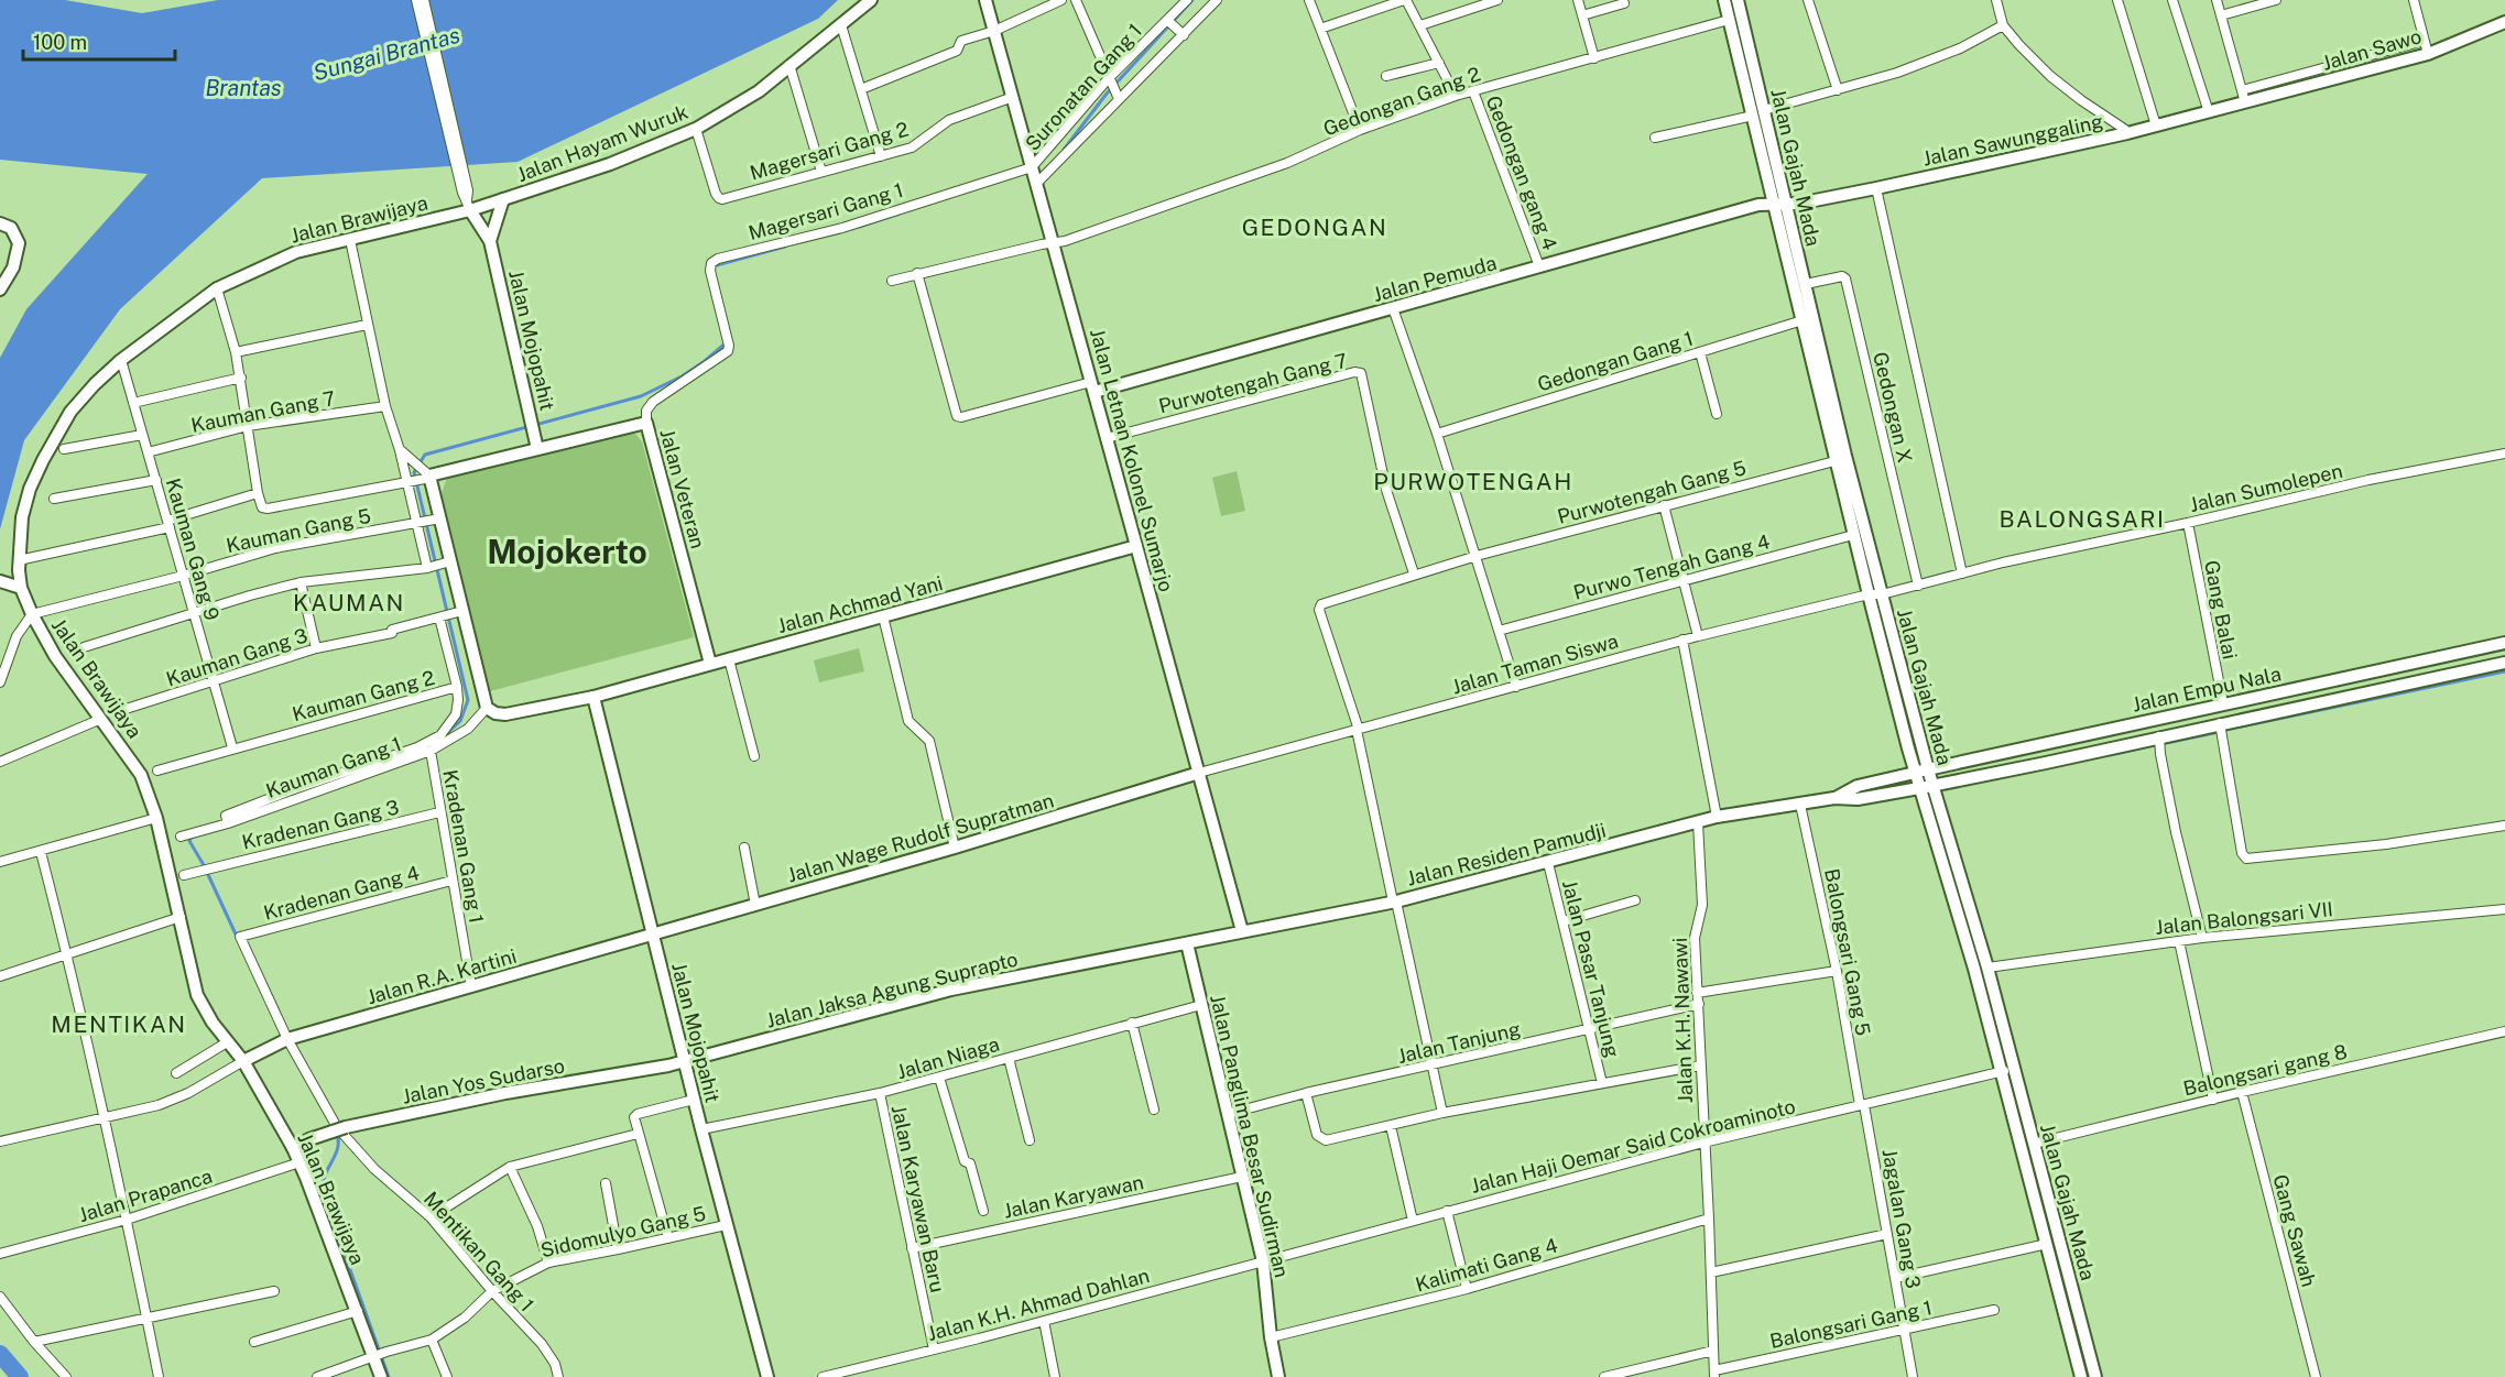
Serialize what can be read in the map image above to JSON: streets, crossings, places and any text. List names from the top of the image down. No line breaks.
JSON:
{"streets":{"main road":["Jalan Sawo","Jalan Sawunggaling","Jalan Hayam Wuruk","Jalan Gajah Mada","Jalan Brawijaya","Jalan Pemuda","Jalan Mojopahit","Jalan Letnan Kolonel Sumarjo","Jalan Veteran","Jalan Achmad Yani","Jalan Empu Nala","Jalan Wage Rudolf Supratman","Jalan Residen Pamudji","Jalan R.A. Kartini","Jalan Jaksa Agung Suprapto","Jalan Yos Sudarso","Jalan Panglima Besar Sudirman"],"street":["Suronatan Gang 1","Gedongan Gang 2","Magersari Gang 2","Gedongan gang 4","Magersari Gang 1","Gedongan Gang 1","Purwotengah Gang 7","Gedongan X","Kauman Gang 7","Jalan Sumolepen","Purwotengah Gang 5","Kauman Gang 5","Kauman Gang 9","Purwo Tengah Gang 4","Gang Balai","Kauman Gang 3","Jalan Taman Siswa","Kauman Gang 2","Kauman Gang 1","Kradenan Gang 3","Kradenan Gang 1","Kradenan Gang 4","Jalan Balongsari VII","Balongsari Gang 5","Jalan Pasar Tanjung","Jalan K.H. Nawawi","Jalan Tanjung","Jalan Niaga","Balongsari gang 8","Jalan Haji Oemar Said Cokroaminoto","Jalan Prapanca","Jalan Karyawan","Jalan Karyawan Baru","Jagalan Gang 3","Gang Sawah","Sidomulyo Gang 5","Mentikan Gang 1","Kalimati Gang 4","Jalan K.H. Ahmad Dahlan","Balongsari Gang 1"]},"crossings":[["Jalan Sawo","Jalan Sawunggaling"],["Suronatan Gang 1","Magersari Gang 1"],["Suronatan Gang 1","Jalan Letnan Kolonel Sumarjo"],["Gedongan Gang 2","Jalan Gajah Mada"],["Gedongan Gang 2","Gedongan gang 4"],["Gedongan Gang 2","Jalan Letnan Kolonel Sumarjo"],["Jalan Sawunggaling","Jalan Gajah Mada"],["Jalan Sawunggaling","Jalan Pemuda"],["Jalan Hayam Wuruk","Magersari Gang 2"],["Jalan Hayam Wuruk","Jalan Brawijaya"],["Magersari Gang 2","Jalan Letnan Kolonel Sumarjo"],["Jalan Gajah Mada","Jalan Pemuda"],["Jalan Gajah Mada","Gedongan Gang 1"],["Jalan Gajah Mada","Gedongan X"],["Jalan Gajah Mada","Jalan Sumolepen"],["Jalan Gajah Mada","Purwotengah Gang 5"],["Jalan Gajah Mada","Purwo Tengah Gang 4"],["Jalan Gajah Mada","Jalan Taman Siswa"],["Jalan Gajah Mada","Jalan Empu Nala"],["Jalan Gajah Mada","Jalan Residen Pamudji"],["Jalan Gajah Mada","Jalan Balongsari VII"],["Jalan Gajah Mada","Balongsari gang 8"],["Jalan Gajah Mada","Jalan Haji Oemar Said Cokroaminoto"],["Gedongan gang 4","Jalan Pemuda"],["Magersari Gang 1","Jalan Letnan Kolonel Sumarjo"],["Magersari Gang 1","Jalan Veteran"],["Jalan Brawijaya","Jalan Mojopahit"],["Jalan Brawijaya","Kauman Gang 5"],["Jalan Brawijaya","Kauman Gang 9"],["Jalan Brawijaya","Jalan R.A. Kartini"],["Jalan Brawijaya","Jalan Yos Sudarso"],["Jalan Brawijaya","Jalan Prapanca"],["Jalan Brawijaya","Sidomulyo Gang 5"],["Jalan Pemuda","Jalan Letnan Kolonel Sumarjo"],["Jalan Mojopahit","Jalan Veteran"],["Jalan Mojopahit","Jalan Achmad Yani"],["Jalan Mojopahit","Jalan Wage Rudolf Supratman"],["Jalan Mojopahit","Jalan R.A. Kartini"],["Jalan Mojopahit","Jalan Jaksa Agung Suprapto"],["Jalan Mojopahit","Jalan Niaga"],["Jalan Mojopahit","Jalan Yos Sudarso"],["Jalan Mojopahit","Sidomulyo Gang 5"],["Purwotengah Gang 7","Jalan Letnan Kolonel Sumarjo"],["Purwotengah Gang 7","Purwotengah Gang 5"],["Gedongan X","Jalan Sumolepen"],["Kauman Gang 7","Kauman Gang 9"],["Jalan Letnan Kolonel Sumarjo","Jalan Achmad Yani"],["Jalan Letnan Kolonel Sumarjo","Jalan Taman Siswa"],["Jalan Letnan Kolonel Sumarjo","Jalan Wage Rudolf Supratman"],["Jalan Letnan Kolonel Sumarjo","Jalan Residen Pamudji"],["Jalan Sumolepen","Gang Balai"],["Jalan Sumolepen","Jalan Taman Siswa"],["Jalan Veteran","Jalan Achmad Yani"],["Purwotengah Gang 5","Jalan Taman Siswa"],["Kauman Gang 5","Kauman Gang 9"],["Kauman Gang 9","Kauman Gang 3"],["Kauman Gang 9","Kauman Gang 2"],["Jalan Achmad Yani","Kauman Gang 1"],["Gang Balai","Jalan Empu Nala"],["Jalan Taman Siswa","Jalan Wage Rudolf Supratman"],["Jalan Empu Nala","Jalan Residen Pamudji"],["Kauman Gang 2","Kauman Gang 1"],["Kauman Gang 1","Kradenan Gang 1"],["Kradenan Gang 3","Kradenan Gang 1"],["Jalan Wage Rudolf Supratman","Jalan R.A. Kartini"],["Kradenan Gang 1","Kradenan Gang 4"],["Kradenan Gang 1","Jalan R.A. Kartini"],["Jalan Residen Pamudji","Balongsari Gang 5"],["Jalan Residen Pamudji","Jalan Pasar Tanjung"],["Jalan Residen Pamudji","Jalan Jaksa Agung Suprapto"],["Jalan Residen Pamudji","Jalan K.H. Nawawi"],["Jalan Residen Pamudji","Jalan Panglima Besar Sudirman"],["Kradenan Gang 4","Mentikan Gang 1"],["Balongsari Gang 5","Jalan Haji Oemar Said Cokroaminoto"],["Balongsari Gang 5","Jagalan Gang 3"],["Jalan Pasar Tanjung","Jalan Tanjung"],["Jalan R.A. Kartini","Mentikan Gang 1"],["Jalan Jaksa Agung Suprapto","Jalan Yos Sudarso"],["Jalan Jaksa Agung Suprapto","Jalan Panglima Besar Sudirman"],["Jalan K.H. Nawawi","Jalan Tanjung"],["Jalan K.H. Nawawi","Jalan Haji Oemar Said Cokroaminoto"],["Jalan K.H. Nawawi","Kalimati Gang 4"],["Jalan K.H. Nawawi","Balongsari Gang 1"],["Jalan Tanjung","Jalan Panglima Besar Sudirman"],["Jalan Niaga","Jalan Panglima Besar Sudirman"],["Jalan Niaga","Jalan Karyawan Baru"],["Balongsari gang 8","Gang Sawah"],["Jalan Yos Sudarso","Mentikan Gang 1"],["Jalan Panglima Besar Sudirman","Jalan Haji Oemar Said Cokroaminoto"],["Jalan Panglima Besar Sudirman","Jalan Karyawan"],["Jalan Panglima Besar Sudirman","Kalimati Gang 4"],["Jalan Panglima Besar Sudirman","Jalan K.H. Ahmad Dahlan"],["Jalan Haji Oemar Said Cokroaminoto","Jagalan Gang 3"],["Jalan Haji Oemar Said Cokroaminoto","Jalan K.H. Ahmad Dahlan"],["Jalan Karyawan","Jalan Karyawan Baru"],["Jalan Karyawan Baru","Jalan K.H. Ahmad Dahlan"],["Jagalan Gang 3","Balongsari Gang 1"],["Sidomulyo Gang 5","Mentikan Gang 1"]],"districts":["GEDONGAN","PURWOTENGAH","BALONGSARI","Mojokerto","KAUMAN","MENTIKAN"],"water":["Sungai Brantas","Brantas"],"scale_bar":"100 m"}
